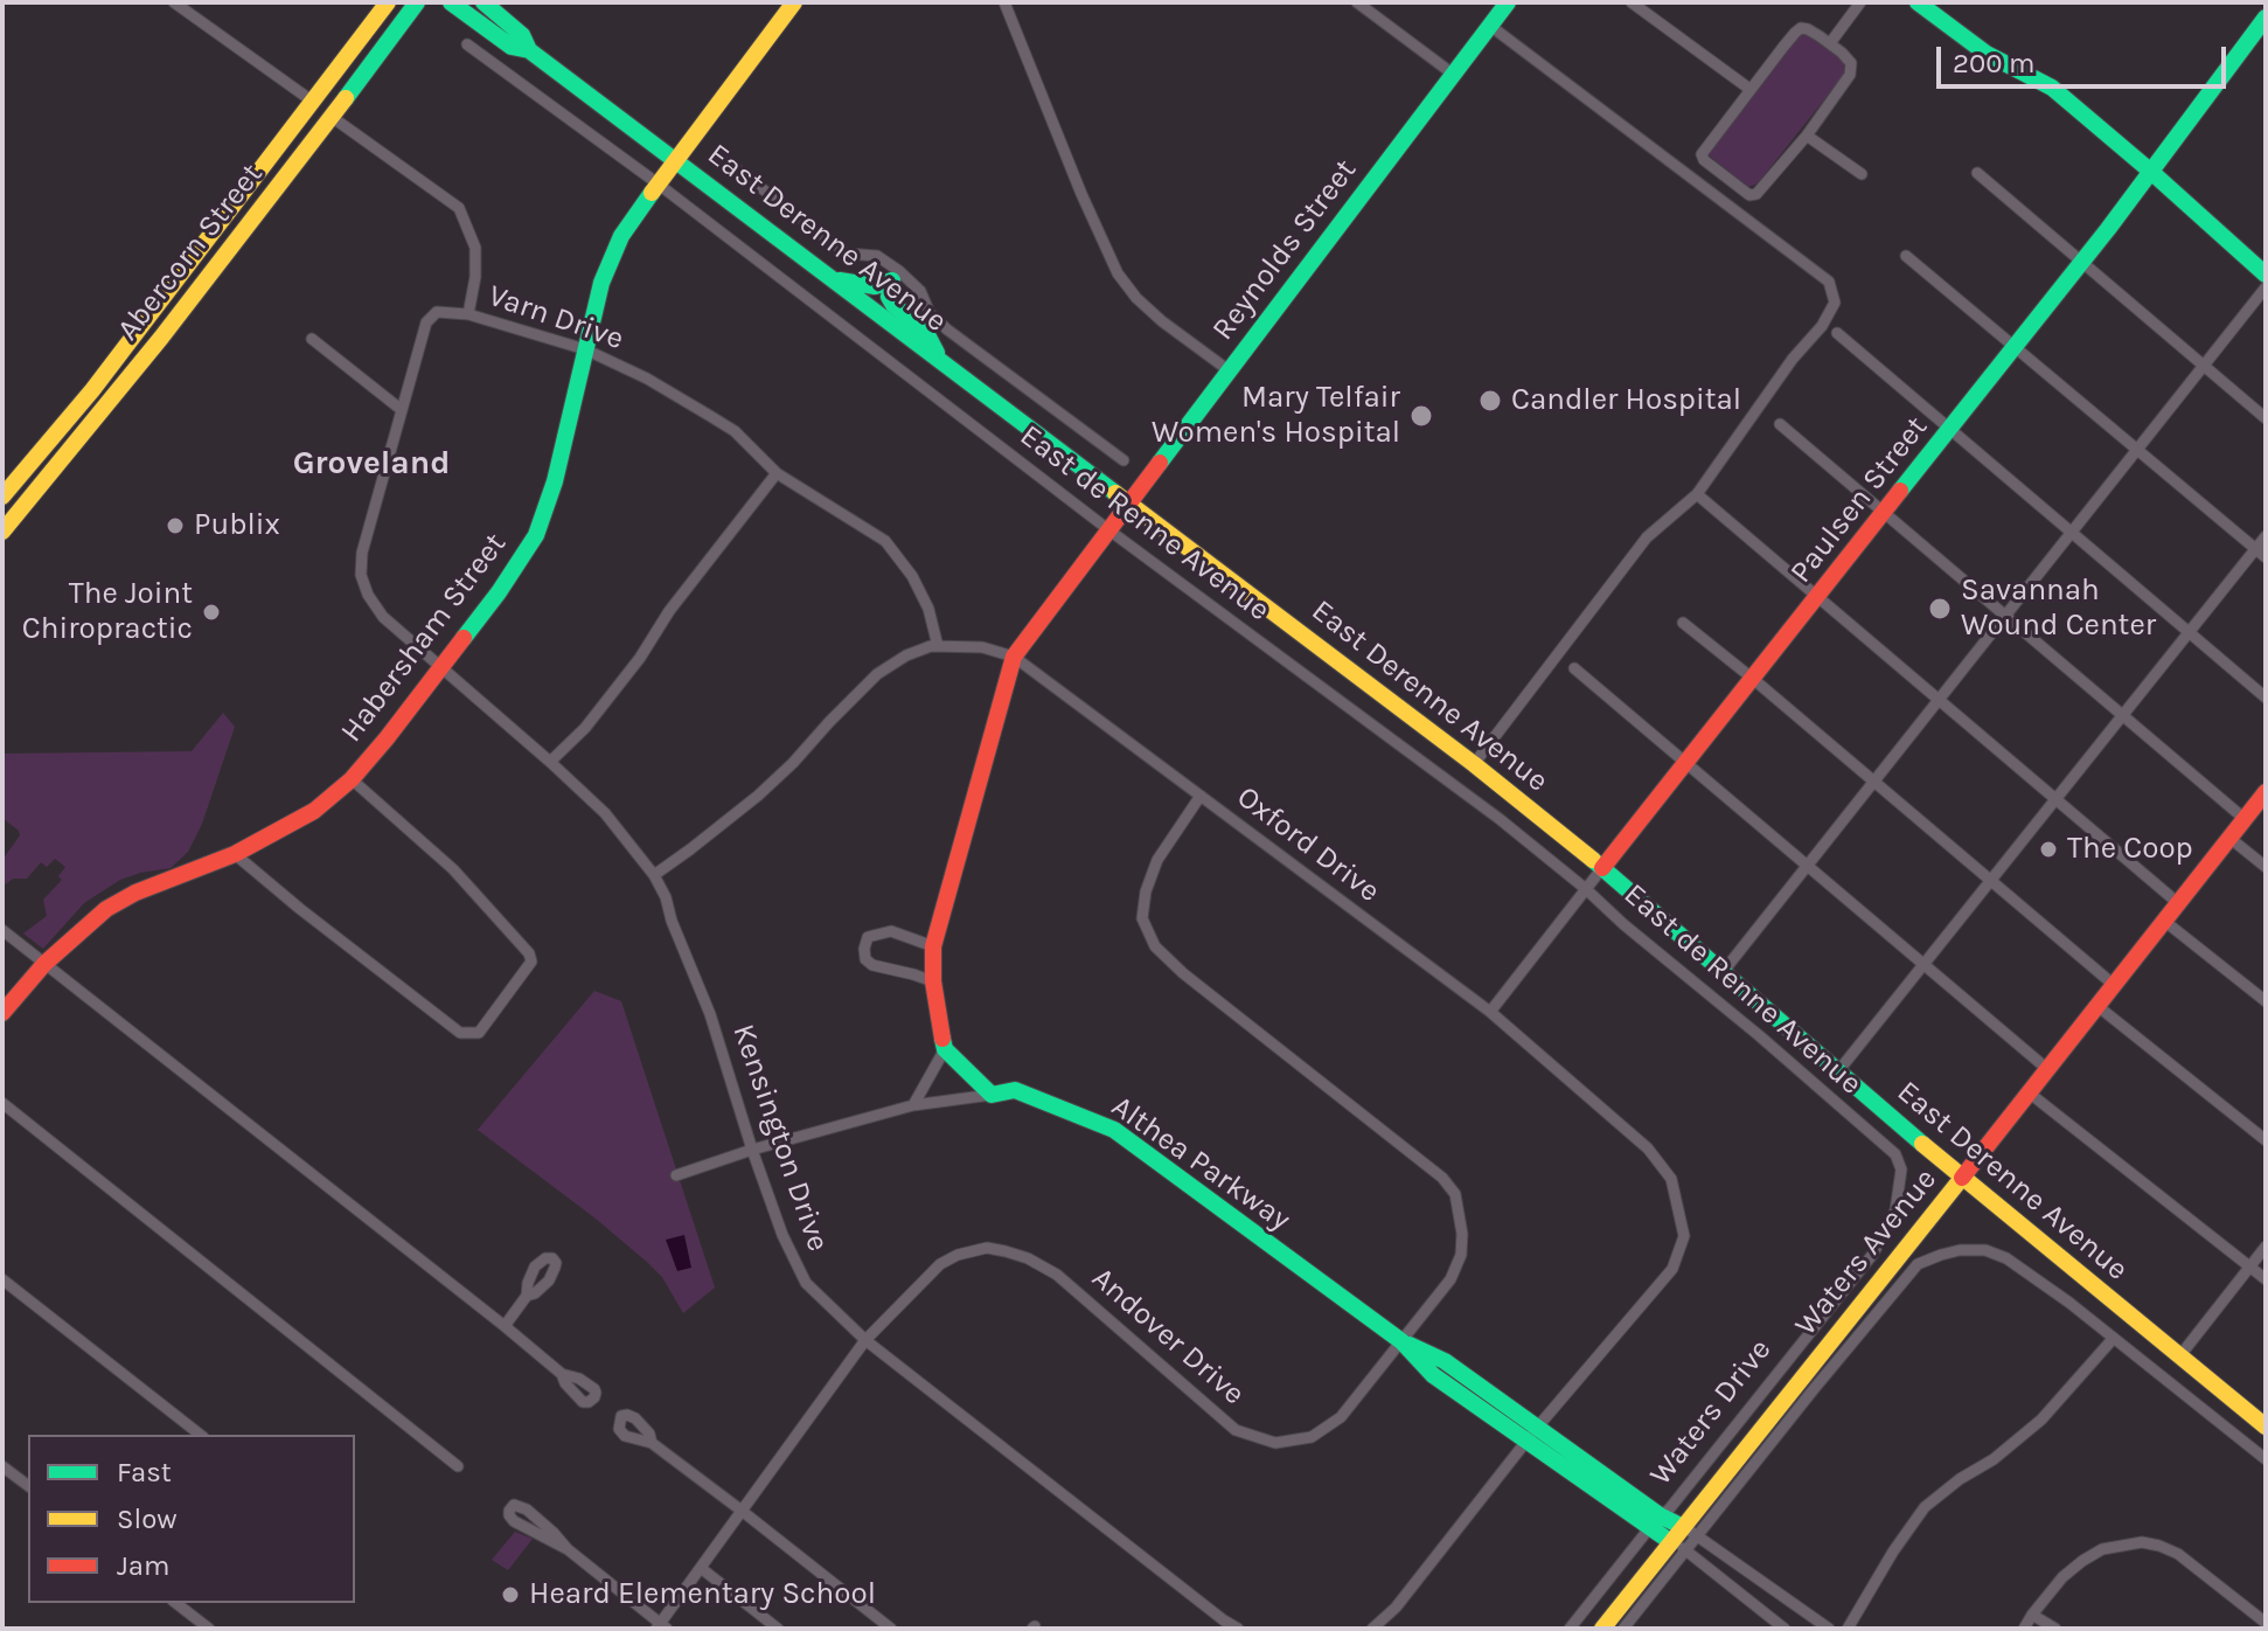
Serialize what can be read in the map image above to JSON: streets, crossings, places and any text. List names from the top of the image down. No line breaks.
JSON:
{"streets":{"main road":["East Derenne Avenue","Reynolds Street","Abercorn Street","Paulsen Street","Habersham Street","Althea Parkway","Waters Avenue","Waters Drive"],"street":["Varn Drive","East de Renne Avenue","Oxford Drive","Kensington Drive","Andover Drive"]},"crossings":[["East Derenne Avenue","Reynolds Street"],["East Derenne Avenue","Paulsen Street"],["East Derenne Avenue","Habersham Street"],["East Derenne Avenue","Waters Avenue"],["Reynolds Street","East de Renne Avenue"],["Reynolds Street","Oxford Drive"],["Varn Drive","Habersham Street"],["Varn Drive","Oxford Drive"],["Varn Drive","Kensington Drive"],["Paulsen Street","East de Renne Avenue"],["Paulsen Street","Oxford Drive"],["East de Renne Avenue","Habersham Street"],["East de Renne Avenue","Waters Drive"],["Habersham Street","Kensington Drive"],["Oxford Drive","Kensington Drive"],["Oxford Drive","Althea Parkway"],["Oxford Drive","Andover Drive"],["Kensington Drive","Althea Parkway"],["Kensington Drive","Andover Drive"],["Althea Parkway","Waters Avenue"],["Althea Parkway","Andover Drive"],["Althea Parkway","Waters Drive"],["Waters Avenue","Waters Drive"]],"districts":["Groveland"],"places":["Candler Hospital","Mary Telfair Women's Hospital","Publix","Savannah Wound Center","The Joint Chiropractic","The Coop","Heard Elementary School"],"legend":["Fast","Slow","Jam"],"scale_bar":"200 m"}
